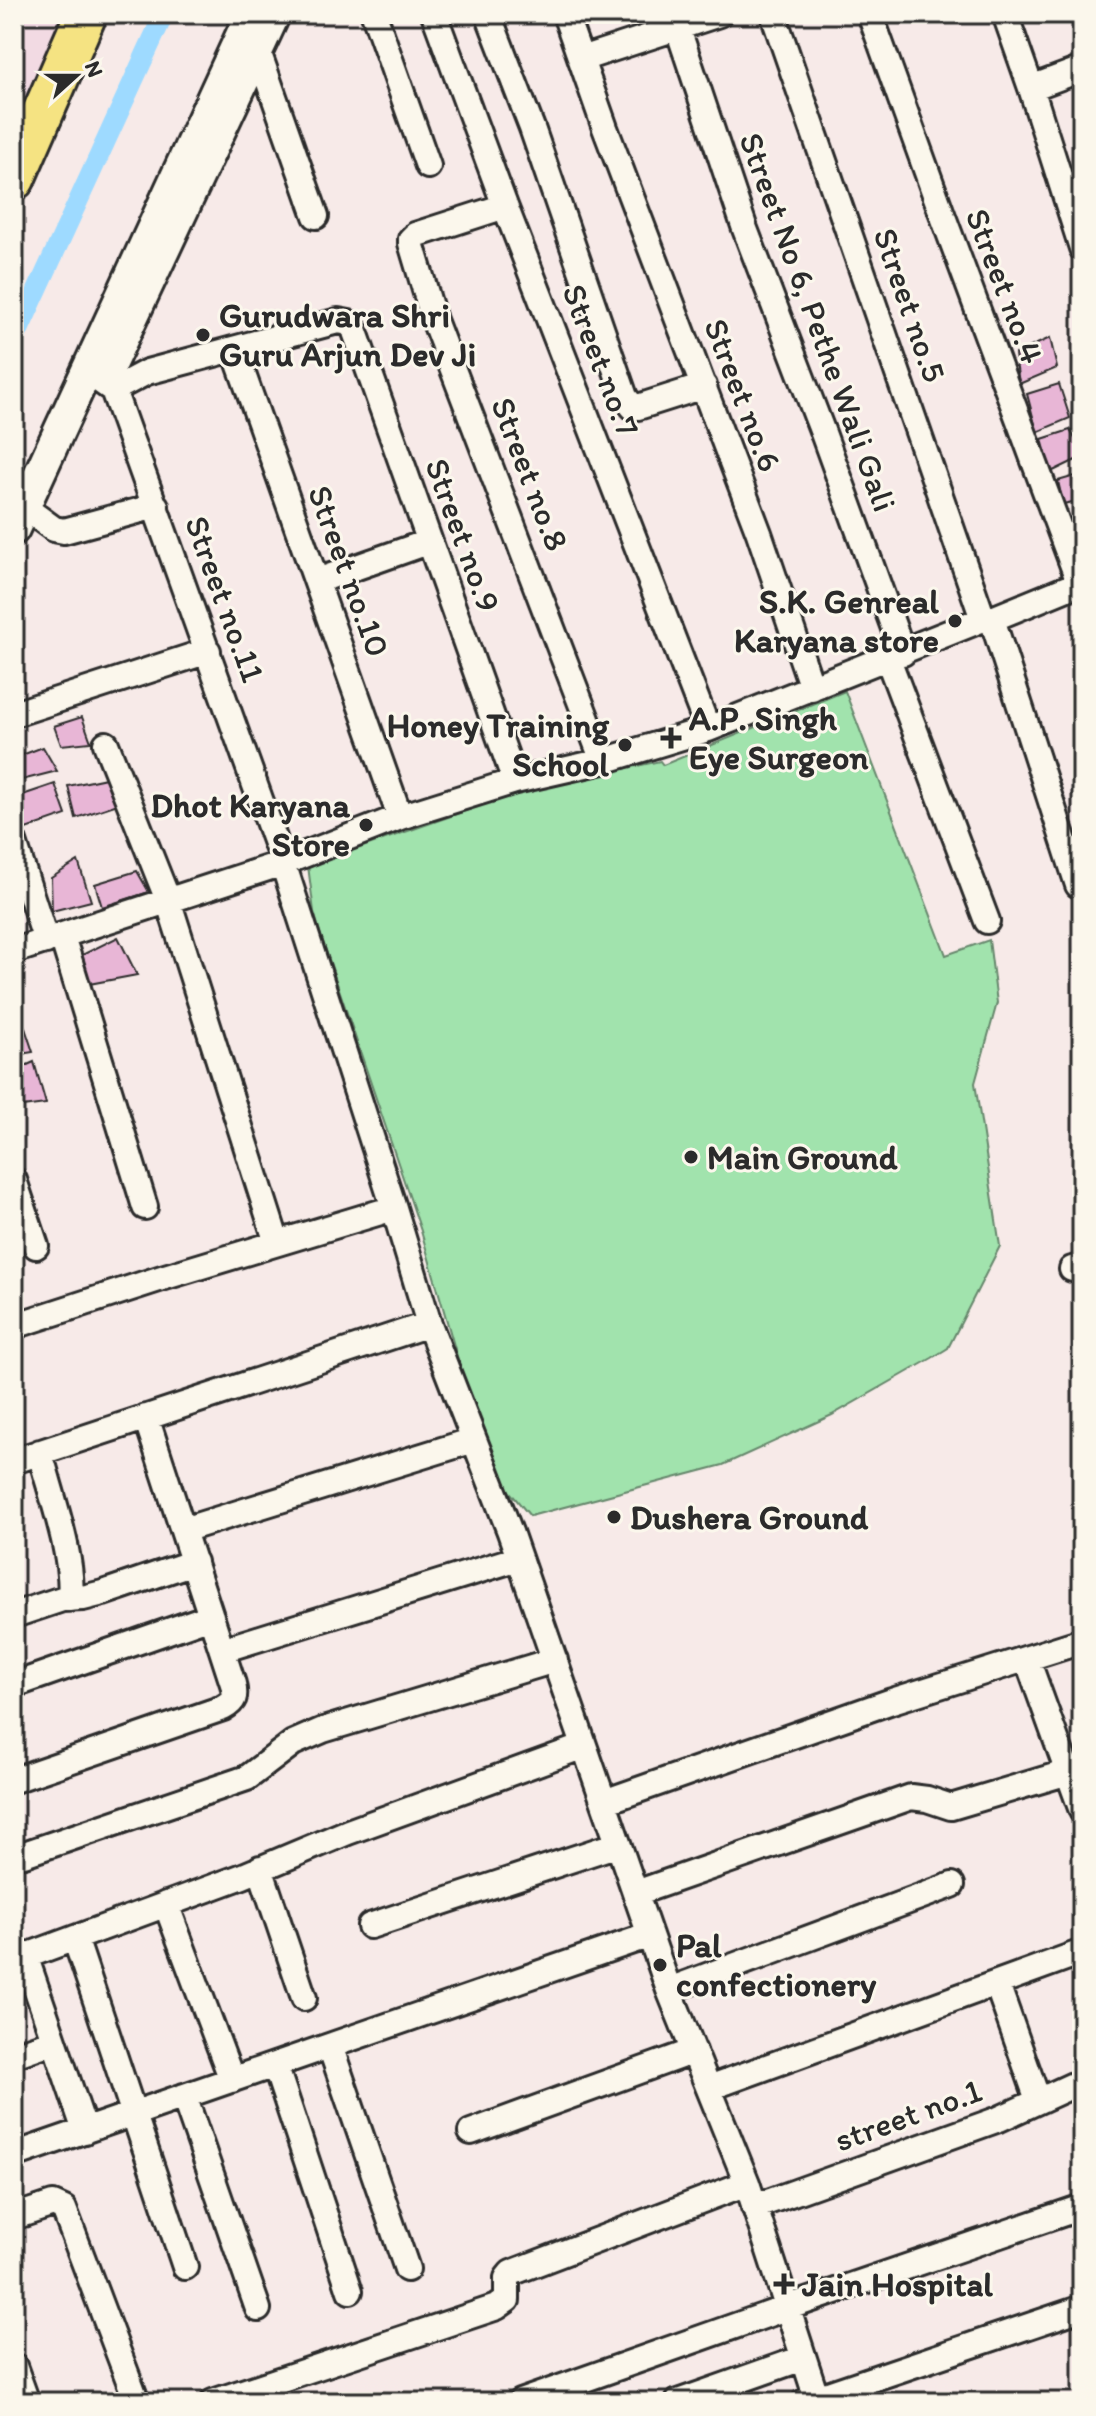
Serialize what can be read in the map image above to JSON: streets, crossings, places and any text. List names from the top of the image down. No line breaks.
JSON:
{"streets":{"street":["Street no.4","Street no.5","Street No 6, Pethe Wali Gali","Street no.7","Street no.6","Street no.8","Street no.9","Street no.10","Street no.11","street no.1"]},"crossings":[["Street no.7","Street no.8"],["Street no.9","Street no.10"],["Street no.11","street no.1"]],"places":{"other":["Gurudwara Shri Guru Arjun Dev Ji","S.K. Genreal Karyana store","Honey Training School","Dhot Karyana Store","Main Ground","Dushera Ground","Pal confectionery"],"health":["A.P. Singh Eye Surgeon","Jain Hospital"]},"north":"right"}
